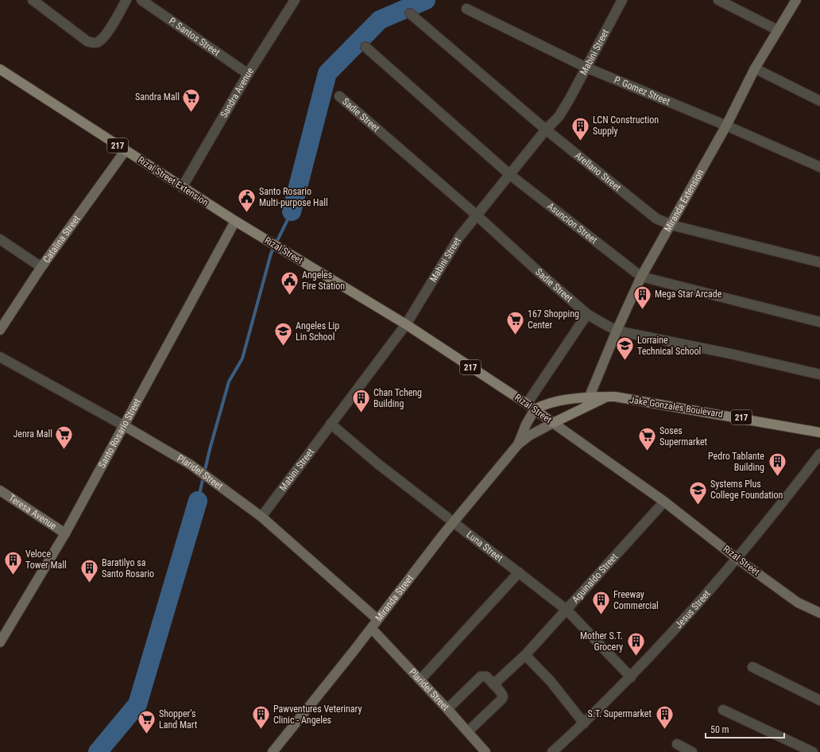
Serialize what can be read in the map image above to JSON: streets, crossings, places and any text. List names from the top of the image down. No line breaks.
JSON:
{"streets":{"main road":["217","Rizal Street Extension","Miranda Extension","Catalina Street","Rizal Street","Jake Gonzales Boulevard","Santo Rosario Street","Plaridel Street","Teresa Avenue","Miranda Street"],"street":["P. Santos Street","Mabini Street","P. Gomez Street","Sandra Avenue","Sadie Street","Arellano Street","Asuncion Street","Luna Street","Aguinaldo Street","Jesus Street"]},"crossings":[["P. Santos Street","Sandra Avenue"],["Mabini Street","P. Gomez Street"],["Mabini Street","Sadie Street"],["Mabini Street","Arellano Street"],["Mabini Street","Asuncion Street"],["Mabini Street","Rizal Street"],["Mabini Street","Plaridel Street"],["Mabini Street","Luna Street"],["P. Gomez Street","Miranda Extension"],["Sandra Avenue","Rizal Street Extension"],["Sadie Street","Miranda Extension"],["Arellano Street","Miranda Extension"],["Rizal Street Extension","Catalina Street"],["Rizal Street Extension","Rizal Street"],["Rizal Street Extension","Santo Rosario Street"],["Miranda Extension","Asuncion Street"],["Miranda Extension","Jake Gonzales Boulevard"],["Rizal Street","Jake Gonzales Boulevard"],["Rizal Street","Santo Rosario Street"],["Rizal Street","Aguinaldo Street"],["Rizal Street","Miranda Street"],["Rizal Street","Jesus Street"],["Jake Gonzales Boulevard","Miranda Street"],["Santo Rosario Street","Plaridel Street"],["Santo Rosario Street","Teresa Avenue"],["Plaridel Street","Miranda Street"],["Luna Street","Aguinaldo Street"],["Luna Street","Miranda Street"],["Luna Street","Jesus Street"]],"places":{"supermarket":["Sandra Mall","167 Shopping Center","Jenra Mall","Soses Supermarket","Shopper's Land Mart"],"building":["LCN Construction Supply","Mega Star Arcade","Chan Tcheng Building","Pedro Tablante Building","Veloce Tower Mall","Baratilyo sa Santo Rosario","Freeway Commercial","Mother S.T. Grocery","S.T. Supermarket","Pawventures Veterinary Clinic - Angeles"],"public building":["Santo Rosario Multi-purpose Hall","Angeles Fire Station"],"school or university":["Angeles Lip Lin School","Lorraine Technical School","Systems Plus College Foundation"]},"scale_bar":"50 m"}
